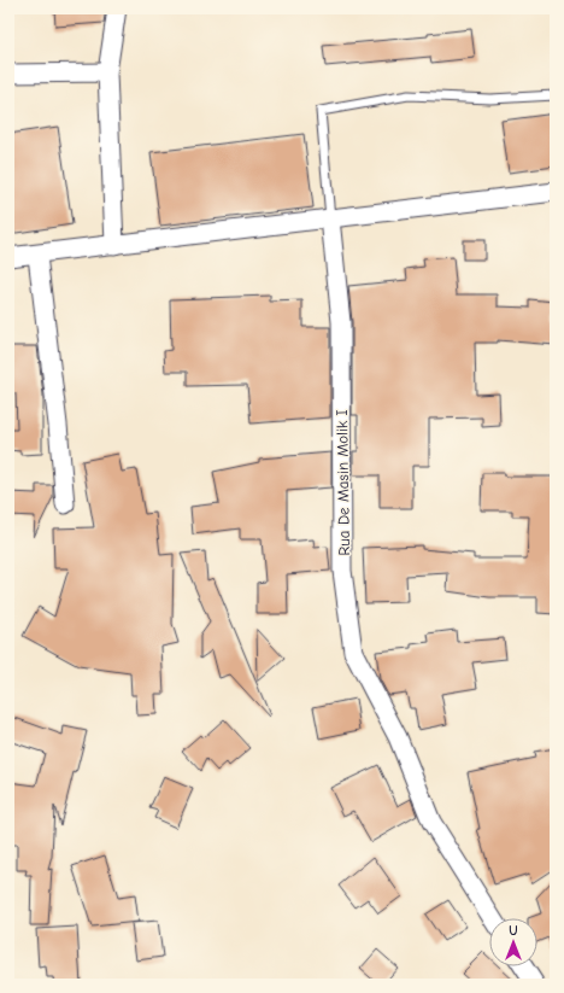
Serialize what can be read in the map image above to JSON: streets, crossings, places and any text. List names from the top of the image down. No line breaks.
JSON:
{"streets":{"street":["Rua De Masin Molik I"]},"north":"top"}
